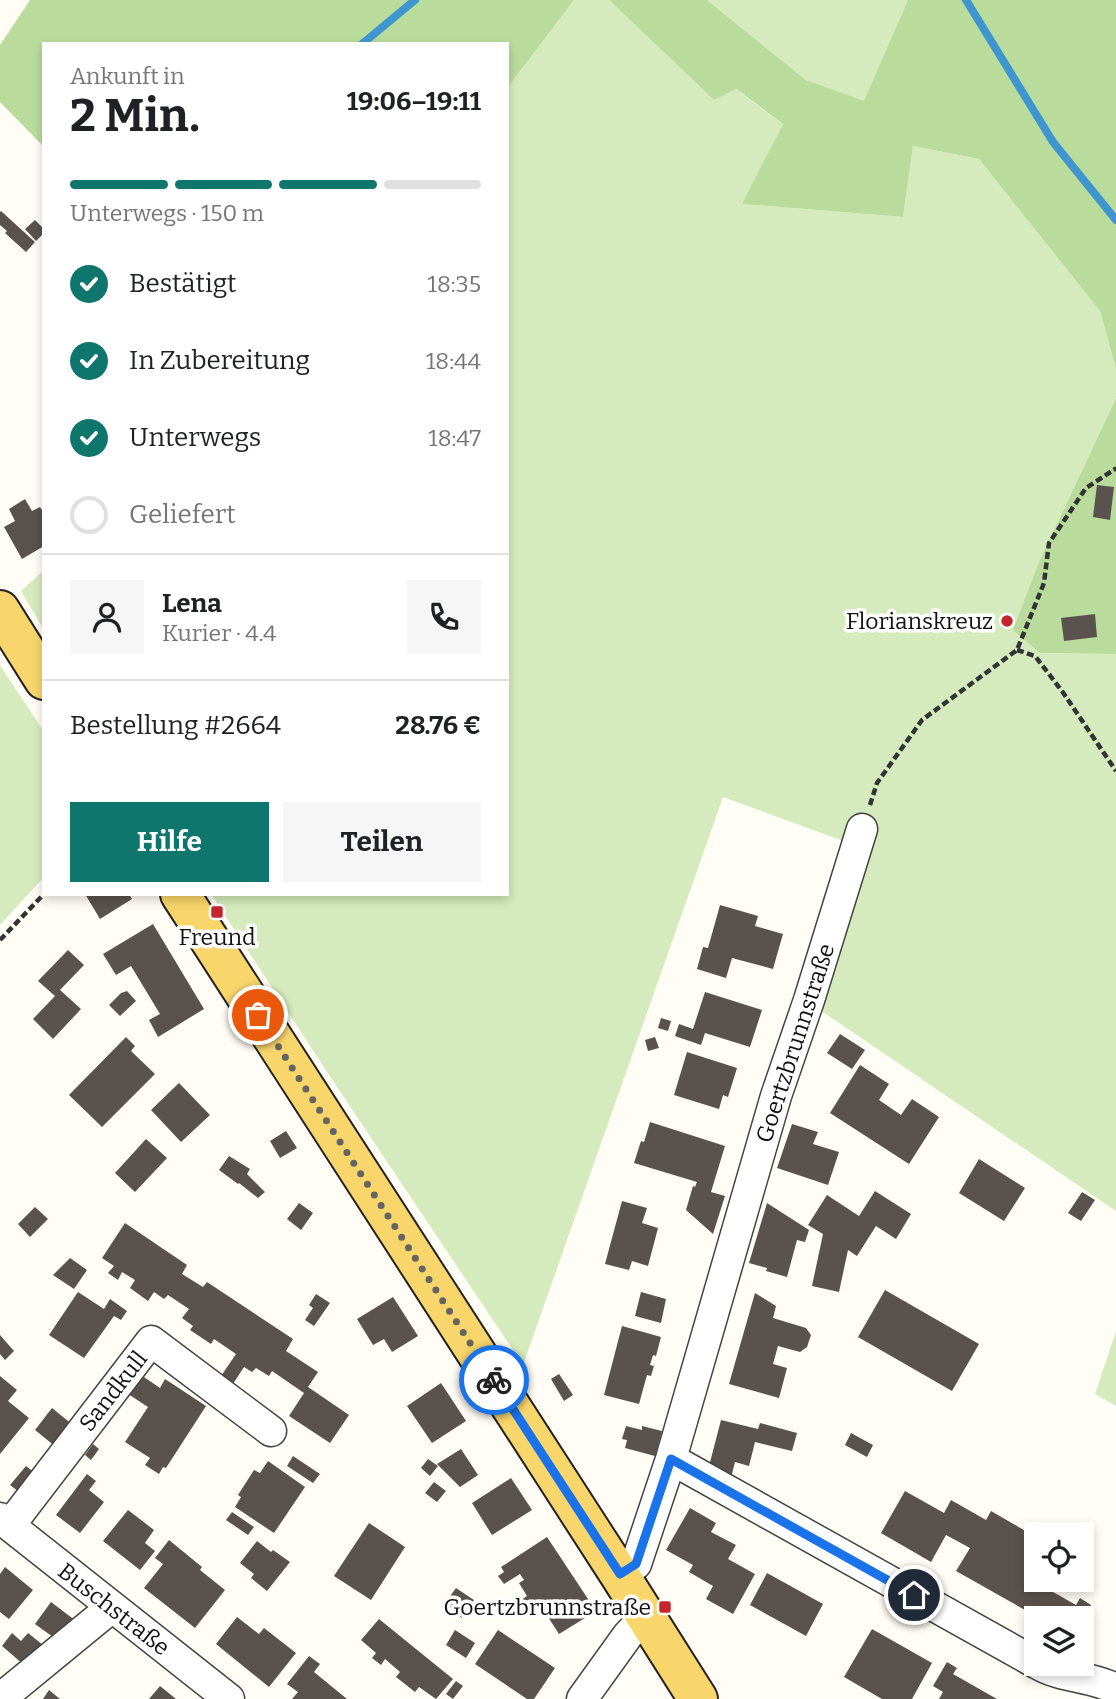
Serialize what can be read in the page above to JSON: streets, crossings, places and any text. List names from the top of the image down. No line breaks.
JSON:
{"streets":{"street":["Goertzbrunnstraße","Sandkull","Buschstraße"]},"crossings":[["Sandkull","Buschstraße"]],"places":{"other":["Florianskreuz"],"transit":["Freund","Goertzbrunnstraße"]},"page":{"heading":["2 Min.","Ankunft in","19:06–19:11"],"panel":["Lena","Kurier · 4.4","Bestellung #2664","28.76 €"],"bar":"Unterwegs · 150 m","list":[["Bestätigt","18:35"],["In Zubereitung","18:44"],["Unterwegs","18:47"],"Geliefert"],"buttons":["Hilfe","Teilen"]}}
